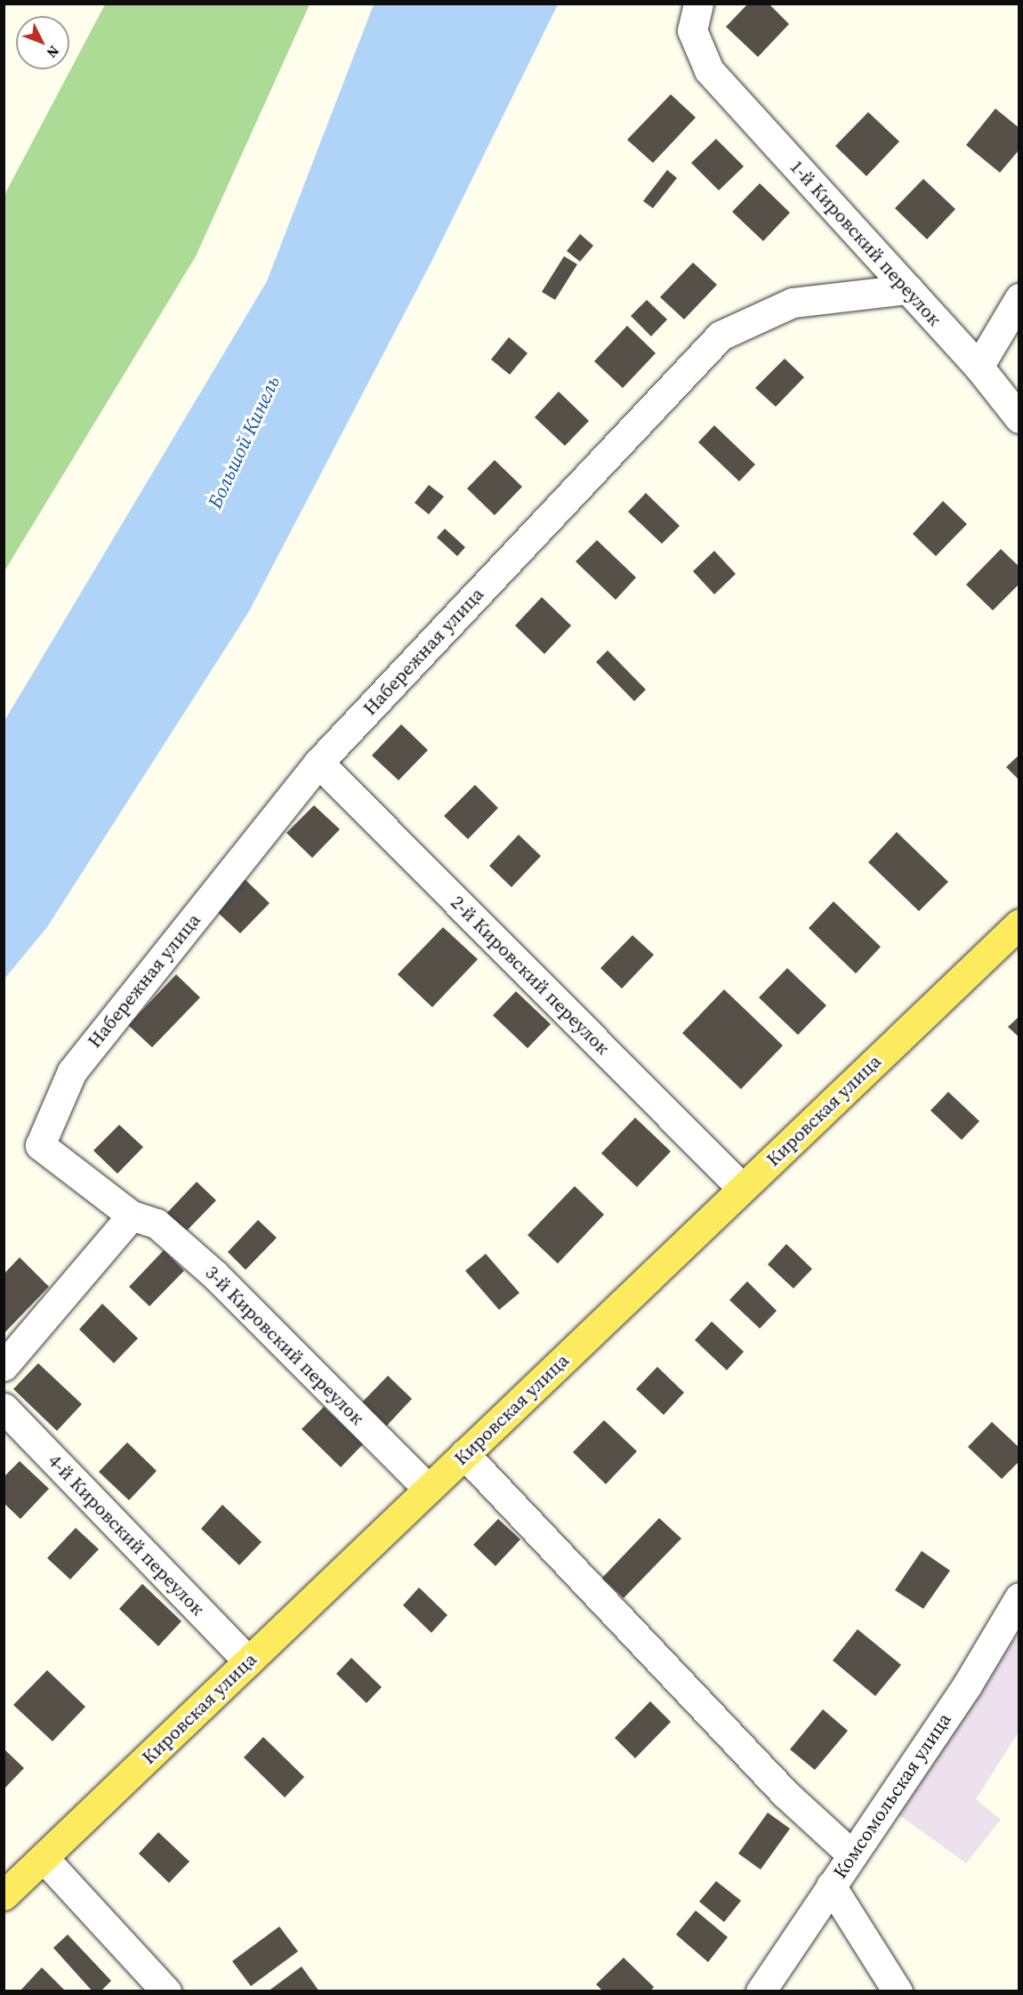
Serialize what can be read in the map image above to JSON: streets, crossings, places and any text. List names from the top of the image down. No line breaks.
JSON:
{"streets":{"main road":["Кировская улица"],"street":["1-й Кировский переулок","Набережная улица","2-й Кировский переулок","3-й Кировский переулок","4-й Кировский переулок","Комсомольская улица"]},"crossings":[["1-й Кировский переулок","Набережная улица"],["Набережная улица","2-й Кировский переулок"],["Набережная улица","3-й Кировский переулок"],["2-й Кировский переулок","Кировская улица"],["Кировская улица","3-й Кировский переулок"],["Кировская улица","4-й Кировский переулок"]],"water":["Большой Кинель"],"north":"bottom right"}
